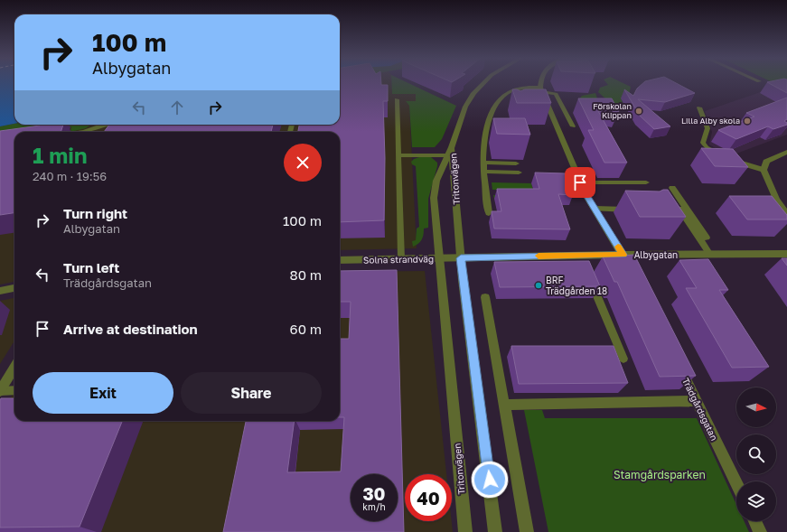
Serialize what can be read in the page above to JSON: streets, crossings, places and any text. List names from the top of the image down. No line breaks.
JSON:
{"streets":{"street":["Tritonvägen","Albygatan","Solna strandväg","Trädgårdsgatan"]},"crossings":[["Tritonvägen","Albygatan"],["Tritonvägen","Solna strandväg"],["Albygatan","Solna strandväg"]],"parks":["Stamgårdsparken"],"places":["Förskolan Klippan","Lilla Alby skola","BRF Trädgården 18"],"north":"right","page":{"turn":["100 m","Albygatan"],"heading":["1 min","240 m · 19:56"],"list":[{"name":"Turn right","note":"Albygatan","value":"100 m"},{"name":"Turn left","note":"Trädgårdsgatan","value":"80 m"},{"name":"Arrive at destination","value":"60 m"}],"buttons":["Exit","Share"],"speed":"30 km/h","limit":"40"}}
